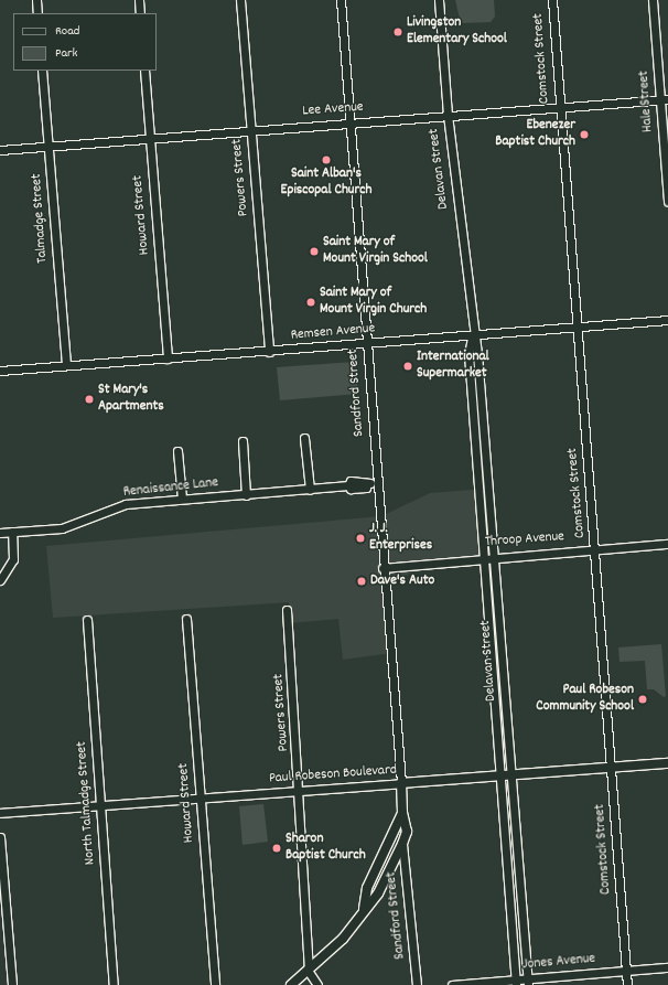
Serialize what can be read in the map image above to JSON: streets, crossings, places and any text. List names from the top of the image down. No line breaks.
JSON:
{"streets":{"street":["Comstock Street","Hale Street","Lee Avenue","Delavan Street","Powers Street","Howard Street","Talmadge Street","Remsen Avenue","Sandford Street","Renaissance Lane","Throop Avenue","Paul Robeson Boulevard","North Talmadge Street","Jones Avenue"]},"crossings":[["Comstock Street","Lee Avenue"],["Comstock Street","Remsen Avenue"],["Comstock Street","Throop Avenue"],["Comstock Street","Paul Robeson Boulevard"],["Comstock Street","Jones Avenue"],["Hale Street","Lee Avenue"],["Lee Avenue","Delavan Street"],["Lee Avenue","Powers Street"],["Lee Avenue","Howard Street"],["Lee Avenue","Talmadge Street"],["Lee Avenue","Sandford Street"],["Delavan Street","Remsen Avenue"],["Delavan Street","Throop Avenue"],["Delavan Street","Paul Robeson Boulevard"],["Delavan Street","Jones Avenue"],["Powers Street","Remsen Avenue"],["Powers Street","Paul Robeson Boulevard"],["Howard Street","Remsen Avenue"],["Howard Street","Paul Robeson Boulevard"],["Talmadge Street","Remsen Avenue"],["Remsen Avenue","Sandford Street"],["Sandford Street","Renaissance Lane"],["Sandford Street","Throop Avenue"],["Sandford Street","Paul Robeson Boulevard"],["Paul Robeson Boulevard","North Talmadge Street"]],"places":["Livingston Elementary School","Ebenezer Baptist Church","Saint Alban's Episcopal Church","Saint Mary of Mount Virgin School","Saint Mary of Mount Virgin Church","International Supermarket","St Mary's Apartments","J. J. Enterprises","Dave's Auto","Paul Robeson Community School","Sharon Baptist Church"],"legend":["Road","Park"]}
